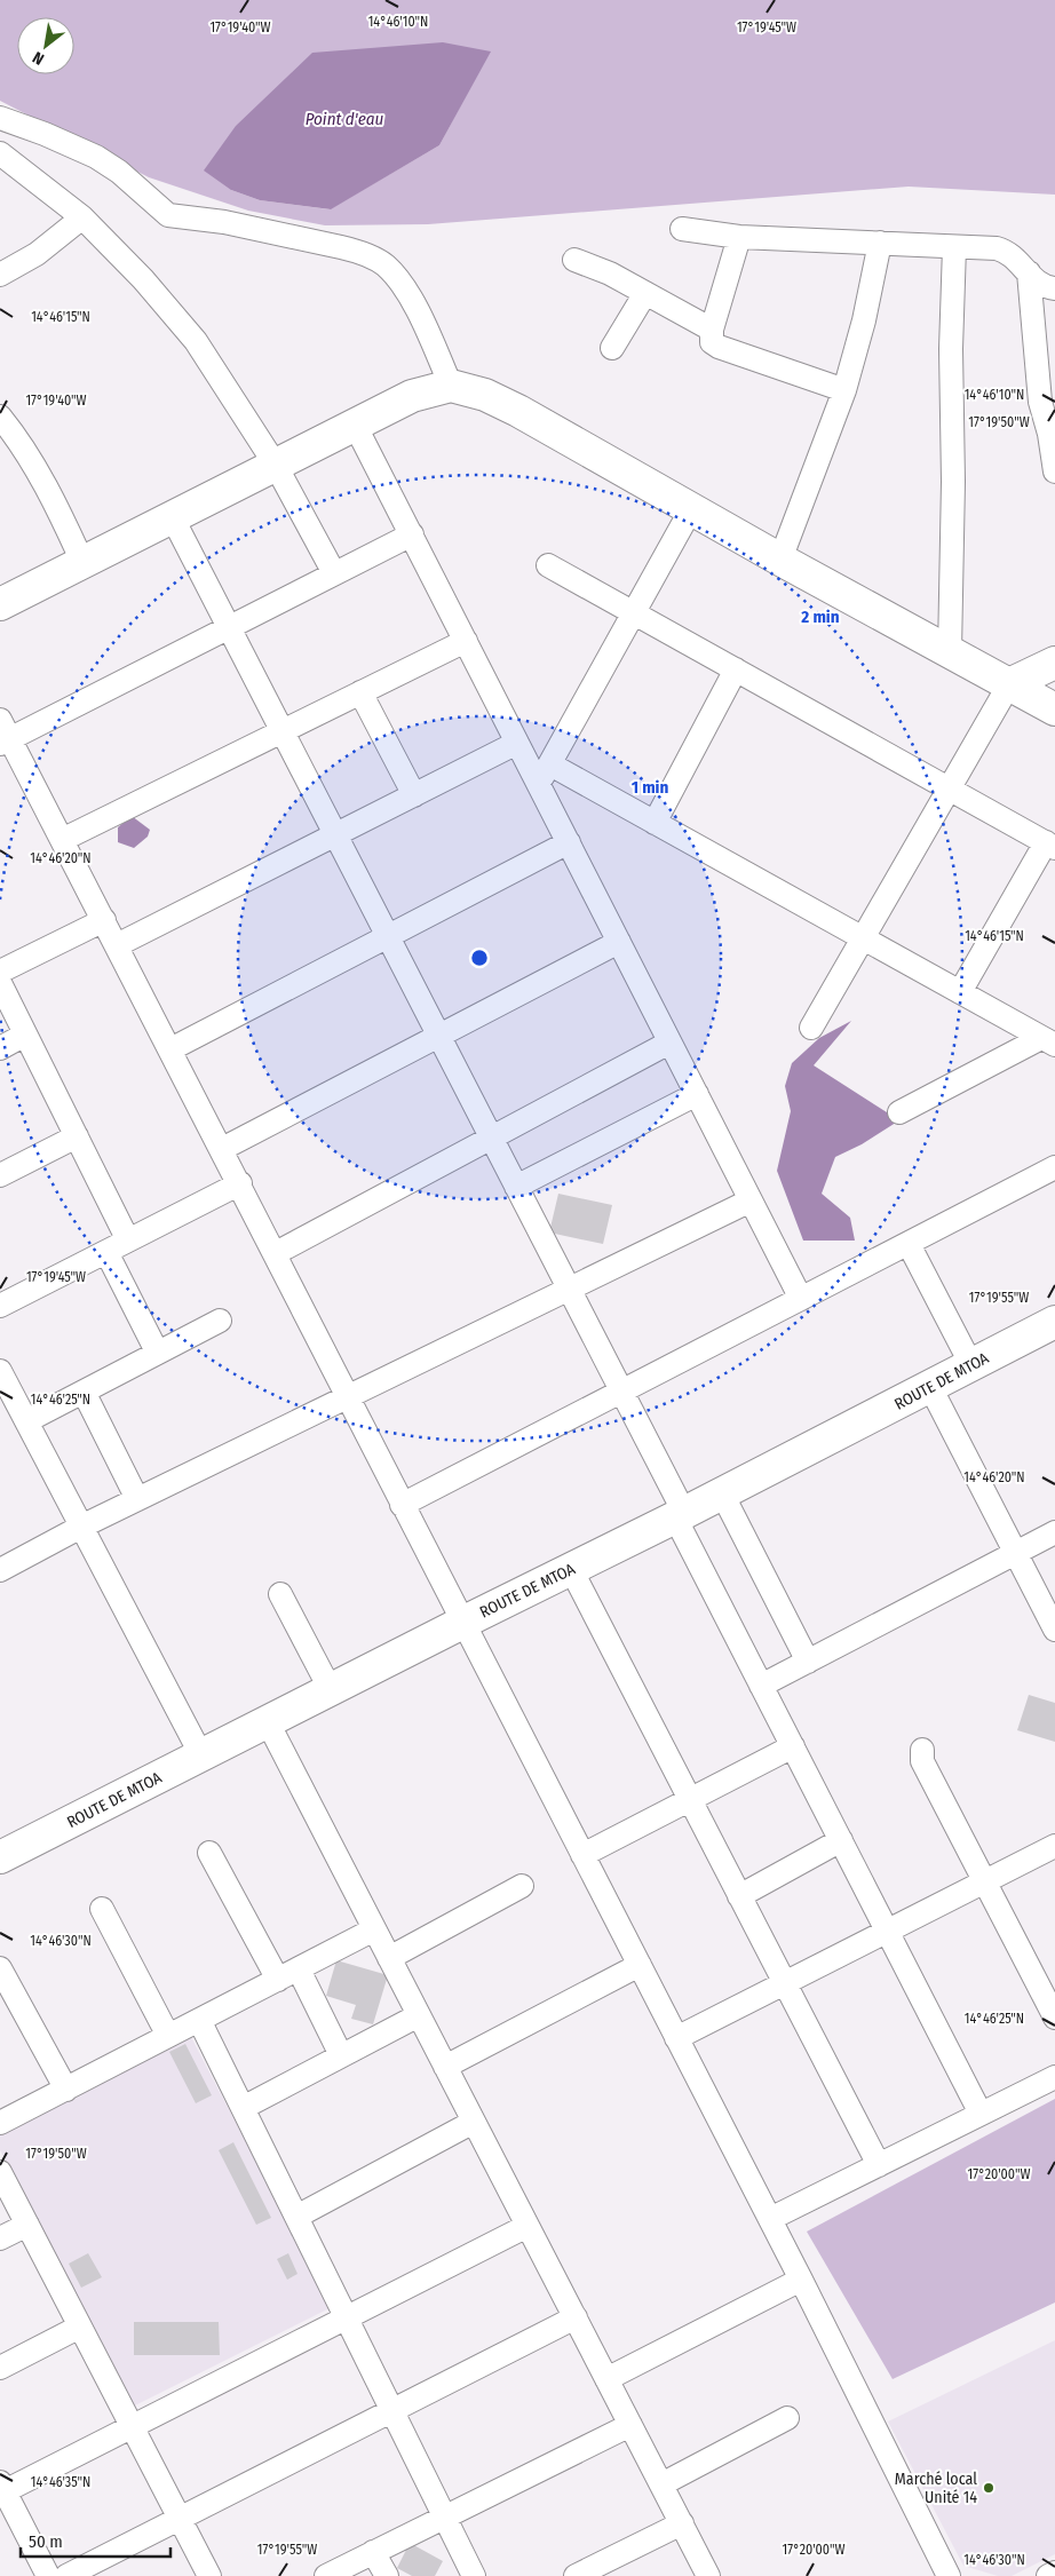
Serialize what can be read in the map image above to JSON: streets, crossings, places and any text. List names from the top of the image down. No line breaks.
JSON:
{"streets":{"street":["ROUTE DE MTOA"]},"water":["Point d'eau"],"places":["Marché local Unité 14"],"scale_bar":"50 m","north":"bottom left","coordinates":["14°46'10\"N","17°19'40\"W","17°19'45\"W","14°46'15\"N","17°19'50\"W","14°46'20\"N","17°19'55\"W","14°46'25\"N","14°46'30\"N","17°20'00\"W","14°46'35\"N"],"rings":["2 min","1 min"]}
